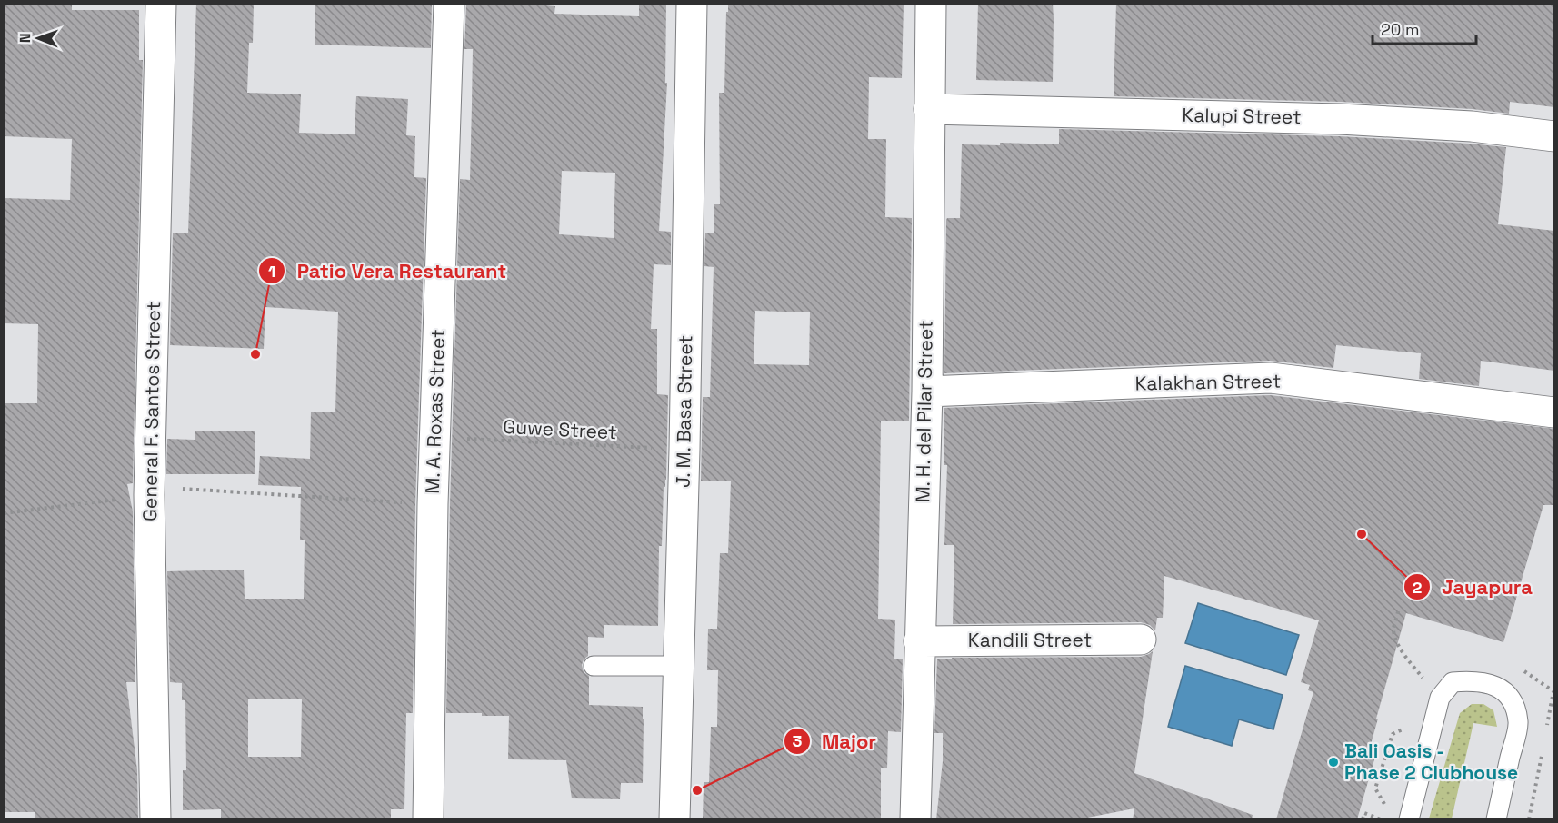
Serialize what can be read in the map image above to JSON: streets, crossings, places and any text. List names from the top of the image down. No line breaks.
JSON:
{"streets":{"street":["Kalupi Street","Kalakhan Street","General F. Santos Street","M. A. Roxas Street","J. M. Basa Street","M. H. del Pilar Street","Kandili Street"],"path":["Guwe Street"]},"crossings":[["Kalupi Street","M. H. del Pilar Street"],["Kalakhan Street","M. H. del Pilar Street"],["M. A. Roxas Street","Guwe Street"],["J. M. Basa Street","Guwe Street"],["M. H. del Pilar Street","Kandili Street"]],"places":["Patio Vera Restaurant","Jayapura","Bali Oasis - Phase 2 Clubhouse","Major"],"scale_bar":"20 m","north":"left"}
